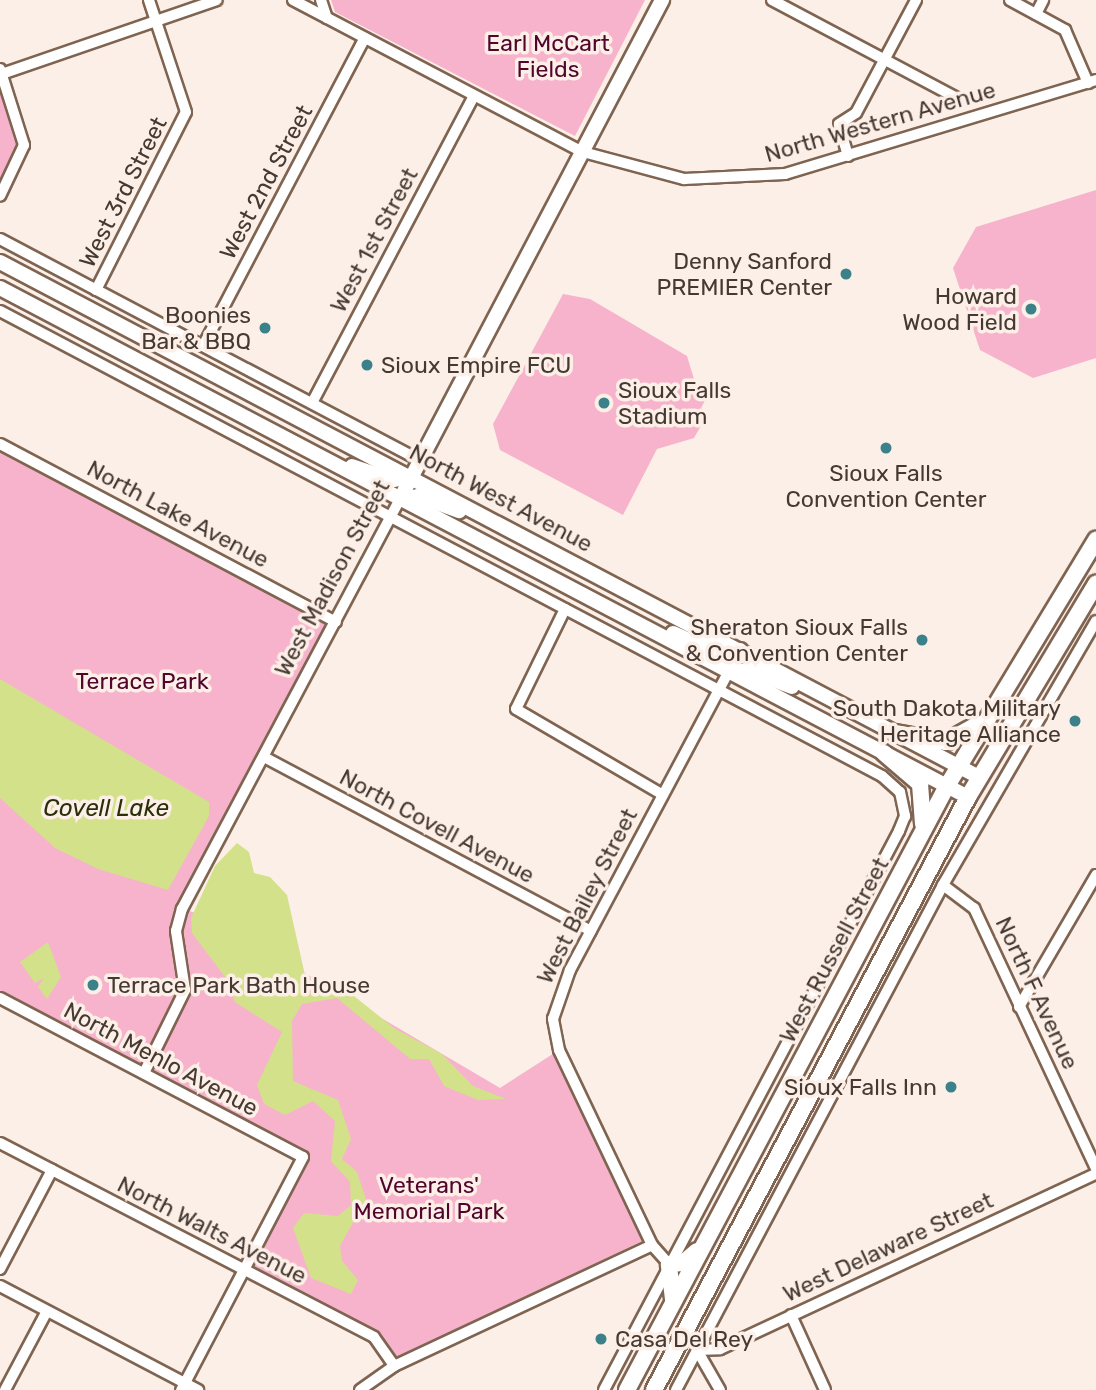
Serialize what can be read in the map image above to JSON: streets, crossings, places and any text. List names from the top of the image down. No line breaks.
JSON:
{"streets":{"highway":["West Russell Street"],"main road":["North West Avenue","West Madison Street"],"street":["North Western Avenue","West 2nd Street","West 3rd Street","West 1st Street","North Lake Avenue","North Covell Avenue","West Bailey Street","North F Avenue","North Menlo Avenue","North Walts Avenue","West Delaware Street"]},"crossings":[["North Western Avenue","West 2nd Street"],["North Western Avenue","West 1st Street"],["North Western Avenue","West Madison Street"],["West 2nd Street","North West Avenue"],["West 3rd Street","North West Avenue"],["West 1st Street","North West Avenue"],["North West Avenue","West Madison Street"],["North West Avenue","West Bailey Street"],["North West Avenue","West Russell Street"],["North Lake Avenue","West Madison Street"],["West Madison Street","North Covell Avenue"],["West Madison Street","North Menlo Avenue"],["North Covell Avenue","West Bailey Street"],["West Bailey Street","West Russell Street"],["North Menlo Avenue","North Walts Avenue"]],"water":["Covell Lake"],"parks":["Earl McCart Fields","Terrace Park","Veterans' Memorial Park"],"places":["Denny Sanford PREMIER Center","Howard Wood Field","Boonies Bar & BBQ","Sioux Empire FCU","Sioux Falls Stadium","Sioux Falls Convention Center","Sheraton Sioux Falls & Convention Center","South Dakota Military Heritage Alliance","Terrace Park Bath House","Sioux Falls Inn","Casa Del Rey"]}
